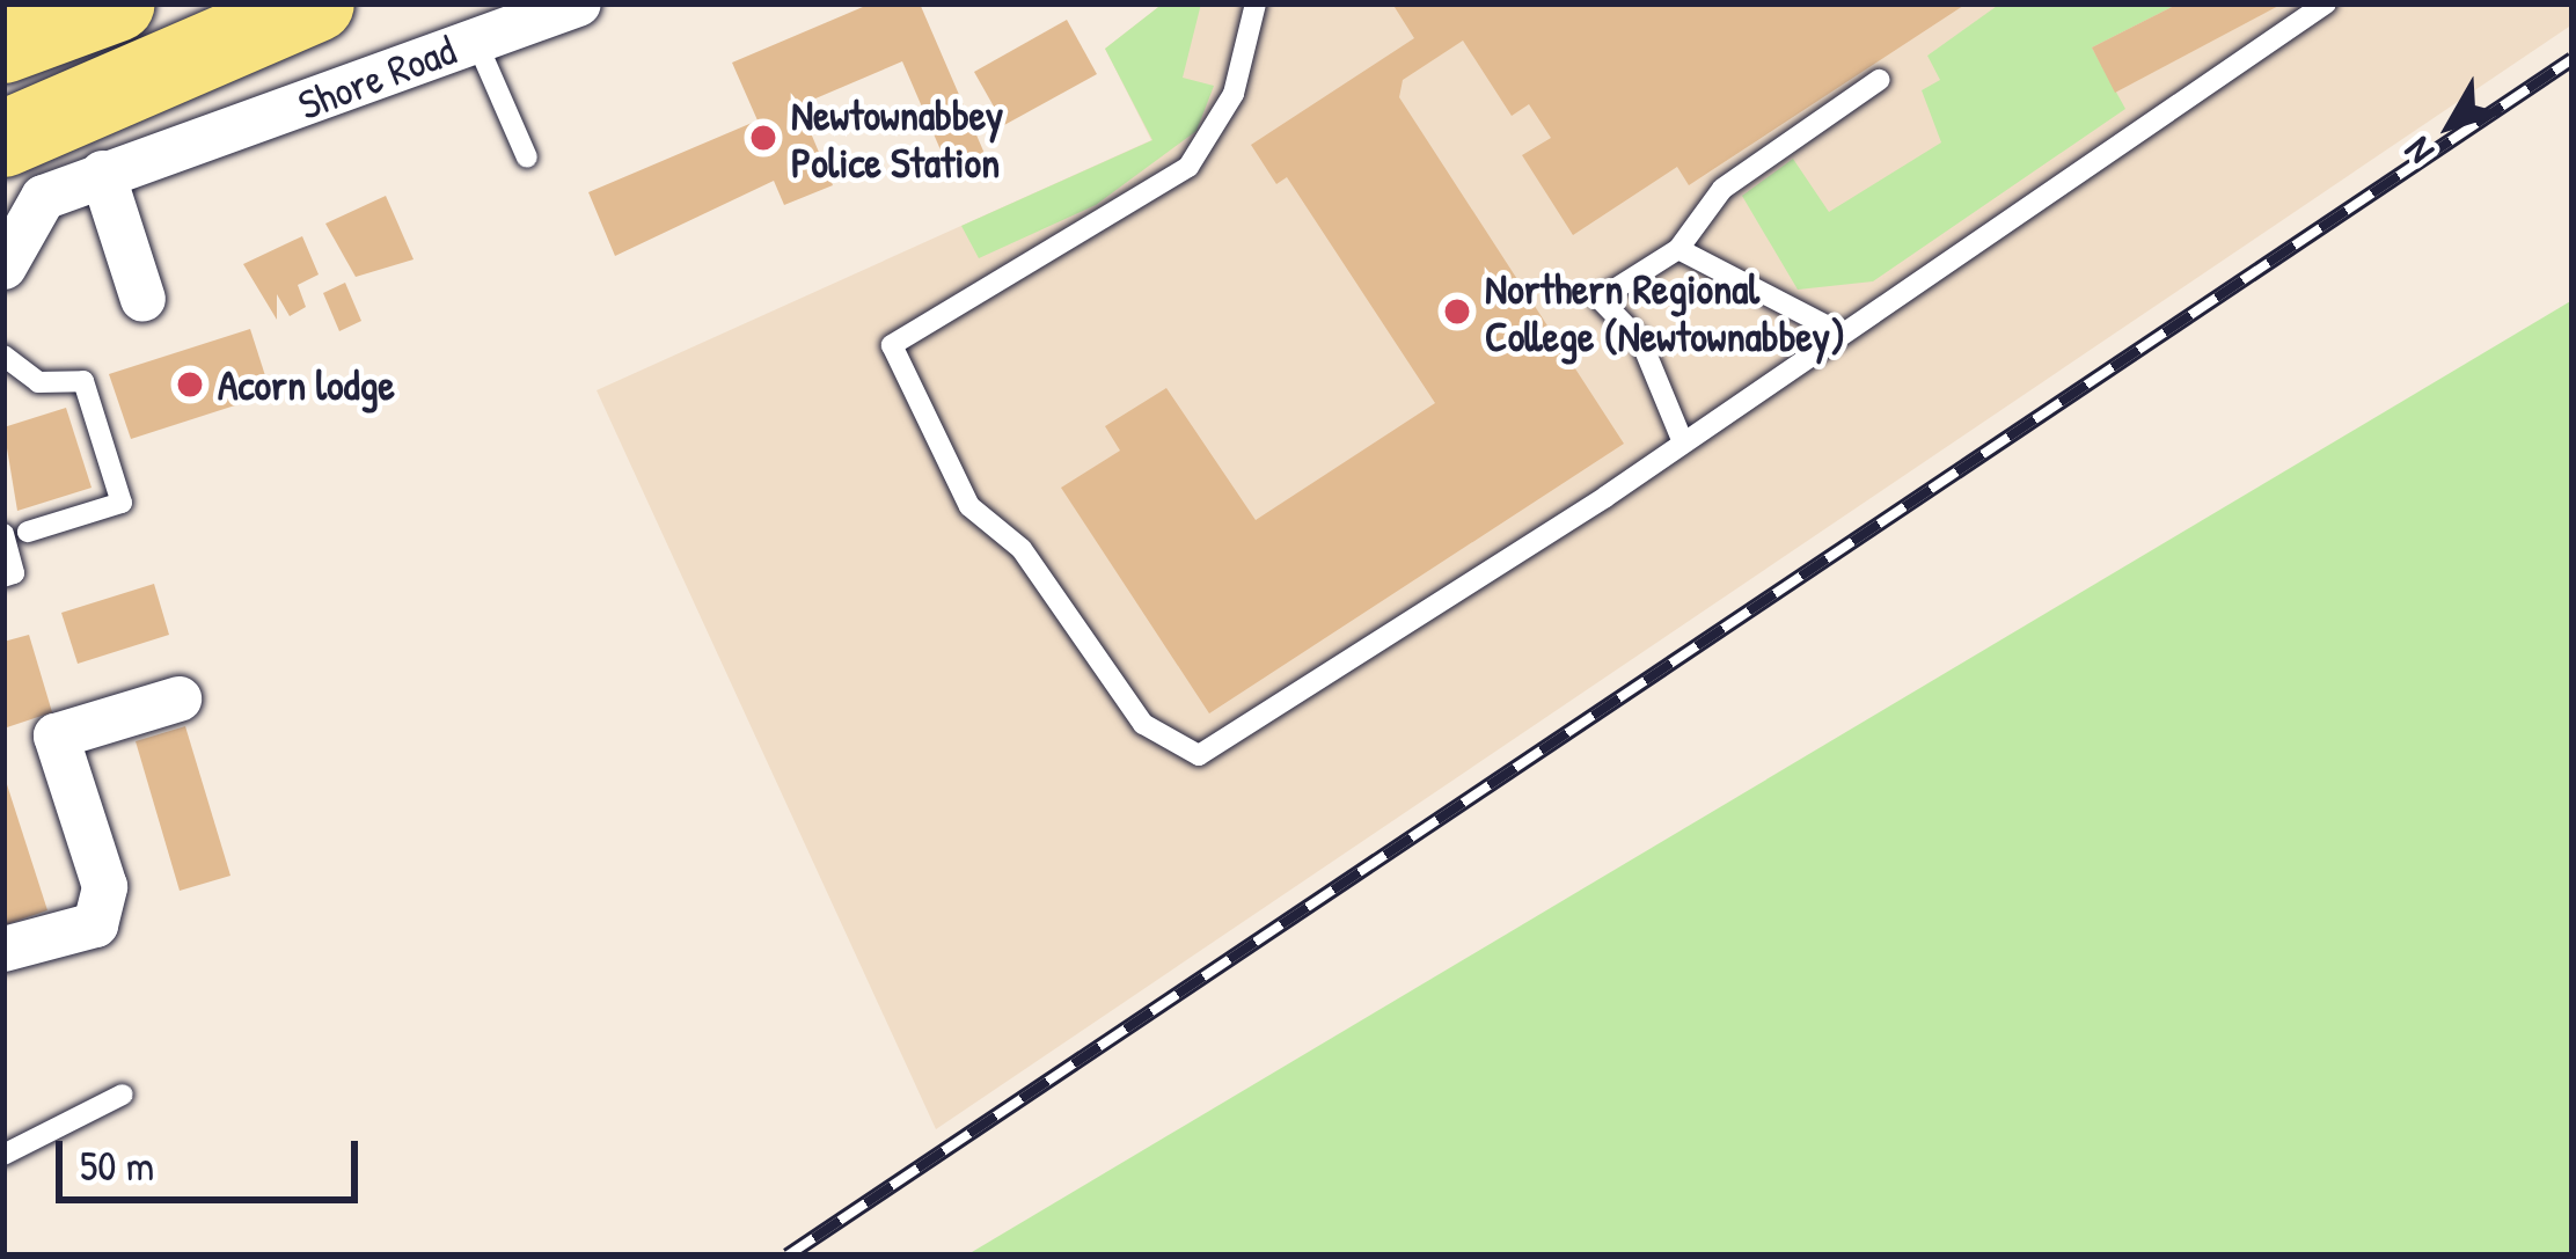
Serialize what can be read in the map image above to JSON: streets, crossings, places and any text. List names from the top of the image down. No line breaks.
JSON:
{"streets":{"street":["Shore Road"]},"places":["Newtownabbey Police Station","Northern Regional College (Newtownabbey)","Acorn lodge"],"scale_bar":"50 m","north":"bottom left"}
